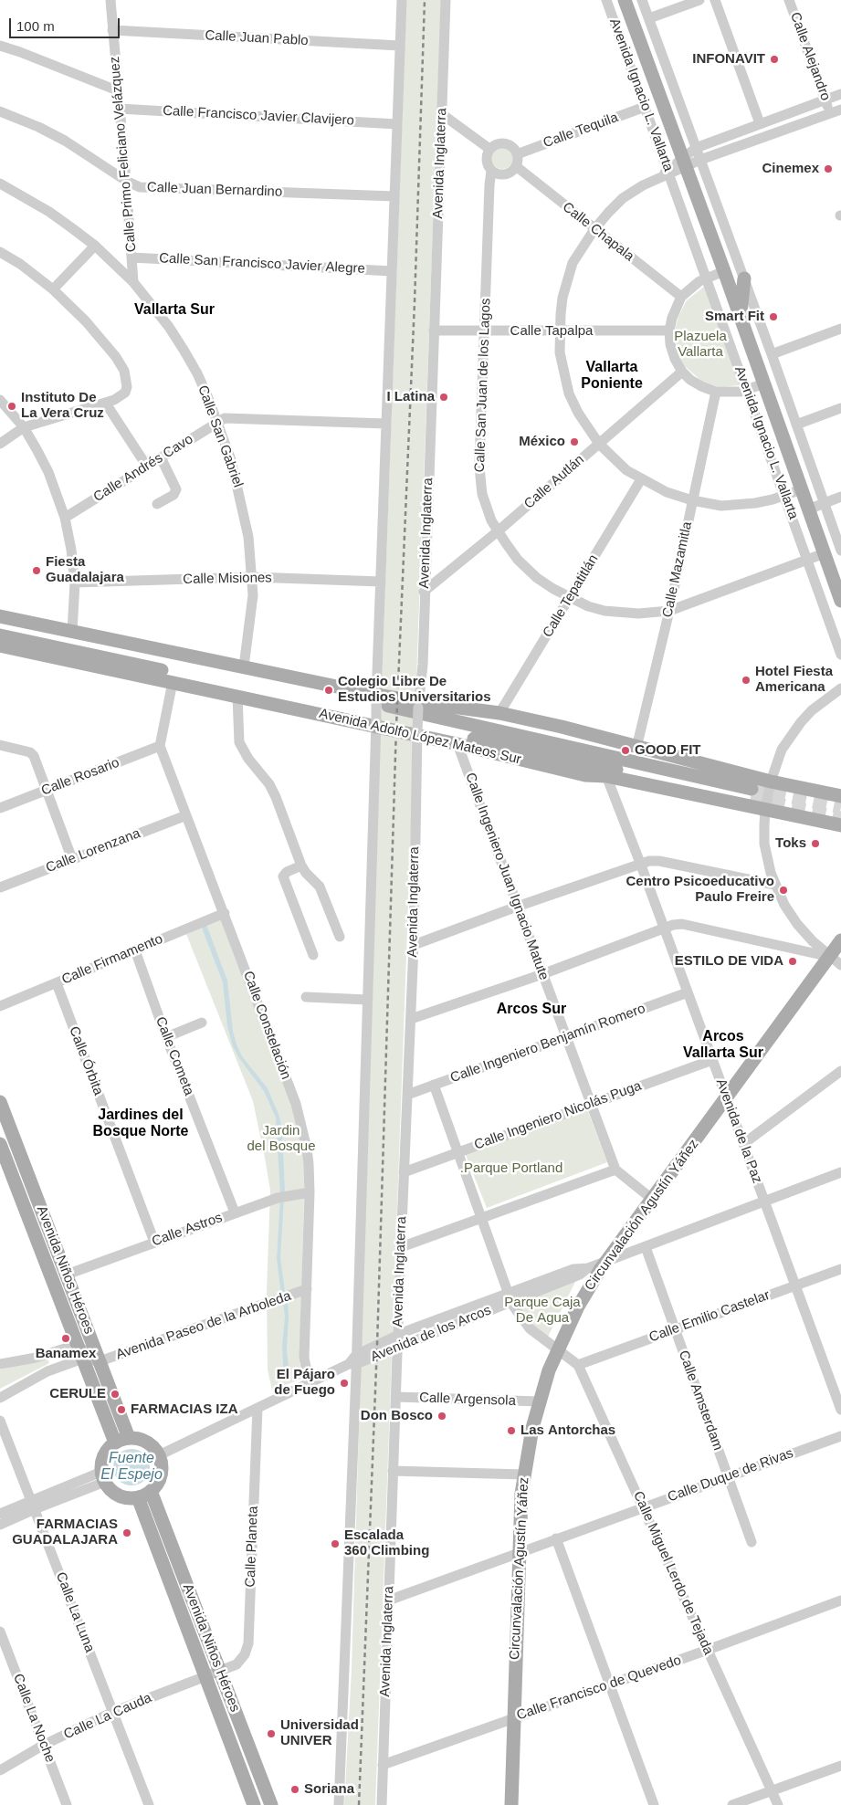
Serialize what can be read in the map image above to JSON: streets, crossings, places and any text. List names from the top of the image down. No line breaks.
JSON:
{"streets":{"main road":["Avenida Ignacio L. Vallarta","Avenida Adolfo López Mateos Sur","Circunvalación Agustín Yáñez","Avenida Niños Héroes"],"street":["Calle Juan Pablo","Calle Alejandro","Calle Francisco Javier Clavijero","Calle Tequila","Calle Primo Feliciano Velázquez","Avenida Inglaterra","Calle Juan Bernardino","Calle Chapala","Calle San Francisco Javier Alegre","Calle Tapalpa","Calle San Juan de los Lagos","Calle San Gabriel","Calle Andrés Cavo","Calle Autlán","Calle Mazamitla","Calle Misiones","Calle Tepatitlán","Calle Rosario","Calle Lorenzana","Calle Ingeniero Juan Ignacio Matute","Calle Firmamento","Calle Constelación","Calle Ingeniero Benjamín Romero","Calle Cometa","Calle Órbita","Calle Ingeniero Nicolás Puga","Avenida de la Paz","Calle Astros","Calle Emilio Castelar","Avenida Paseo de la Arboleda","Avenida de los Arcos","Calle Argensola","Calle Amsterdam","Calle Duque de Rivas","Calle Planeta","Calle Miguel Lerdo de Tejada","Calle La Luna","Calle Francisco de Quevedo","Calle La Cauda","Calle La Noche"]},"crossings":[["Calle Juan Pablo","Calle Primo Feliciano Velázquez"],["Avenida Ignacio L. Vallarta","Calle Tequila"],["Avenida Ignacio L. Vallarta","Calle San Juan de los Lagos"],["Calle Francisco Javier Clavijero","Calle Primo Feliciano Velázquez"],["Calle Tequila","Calle Chapala"],["Calle Tequila","Calle San Juan de los Lagos"],["Calle Primo Feliciano Velázquez","Calle Juan Bernardino"],["Calle Primo Feliciano Velázquez","Calle San Francisco Javier Alegre"],["Calle Primo Feliciano Velázquez","Calle San Gabriel"],["Avenida Inglaterra","Calle Tapalpa"],["Avenida Inglaterra","Calle Autlán"],["Avenida Inglaterra","Avenida Adolfo López Mateos Sur"],["Avenida Inglaterra","Calle Ingeniero Benjamín Romero"],["Avenida Inglaterra","Calle Ingeniero Nicolás Puga"],["Avenida Inglaterra","Avenida de los Arcos"],["Avenida Inglaterra","Calle Argensola"],["Avenida Inglaterra","Calle Duque de Rivas"],["Avenida Inglaterra","Calle Francisco de Quevedo"],["Calle Chapala","Calle San Juan de los Lagos"],["Calle Tapalpa","Calle San Juan de los Lagos"],["Calle San Juan de los Lagos","Calle Autlán"],["Calle San Juan de los Lagos","Calle Mazamitla"],["Calle San Juan de los Lagos","Calle Tepatitlán"],["Calle San Gabriel","Calle Andrés Cavo"],["Calle San Gabriel","Calle Misiones"],["Avenida Adolfo López Mateos Sur","Calle Ingeniero Juan Ignacio Matute"],["Avenida Adolfo López Mateos Sur","Avenida de la Paz"],["Calle Rosario","Calle Constelación"],["Calle Lorenzana","Calle Constelación"],["Calle Ingeniero Juan Ignacio Matute","Calle Ingeniero Benjamín Romero"],["Calle Ingeniero Juan Ignacio Matute","Calle Ingeniero Nicolás Puga"],["Calle Firmamento","Calle Constelación"],["Calle Firmamento","Calle Cometa"],["Calle Firmamento","Calle Órbita"],["Calle Constelación","Calle Astros"],["Calle Constelación","Avenida Paseo de la Arboleda"],["Calle Constelación","Avenida de los Arcos"],["Calle Ingeniero Benjamín Romero","Avenida de la Paz"],["Calle Ingeniero Benjamín Romero","Calle Miguel Lerdo de Tejada"],["Calle Cometa","Calle Astros"],["Calle Órbita","Calle Astros"],["Calle Ingeniero Nicolás Puga","Avenida de la Paz"],["Calle Ingeniero Nicolás Puga","Calle Miguel Lerdo de Tejada"],["Avenida de la Paz","Circunvalación Agustín Yáñez"],["Avenida de la Paz","Calle Emilio Castelar"],["Avenida de la Paz","Avenida de los Arcos"],["Circunvalación Agustín Yáñez","Avenida de los Arcos"],["Circunvalación Agustín Yáñez","Calle Argensola"],["Circunvalación Agustín Yáñez","Calle Duque de Rivas"],["Circunvalación Agustín Yáñez","Calle Miguel Lerdo de Tejada"],["Circunvalación Agustín Yáñez","Calle Francisco de Quevedo"],["Calle Astros","Avenida Niños Héroes"],["Avenida Niños Héroes","Avenida Paseo de la Arboleda"],["Avenida Niños Héroes","Avenida de los Arcos"],["Avenida Niños Héroes","Calle Planeta"],["Avenida Niños Héroes","Calle La Cauda"],["Calle Emilio Castelar","Calle Amsterdam"],["Calle Emilio Castelar","Calle Miguel Lerdo de Tejada"],["Avenida de los Arcos","Calle Amsterdam"],["Avenida de los Arcos","Calle Planeta"],["Avenida de los Arcos","Calle Miguel Lerdo de Tejada"],["Calle Amsterdam","Calle Duque de Rivas"],["Calle Duque de Rivas","Calle Miguel Lerdo de Tejada"],["Calle Planeta","Calle La Cauda"],["Calle Miguel Lerdo de Tejada","Calle Francisco de Quevedo"],["Calle La Luna","Calle La Cauda"],["Calle La Cauda","Calle La Noche"]],"districts":["Vallarta Sur","Vallarta Poniente","Arcos Sur","Arcos Vallarta Sur","Jardines del Bosque Norte"],"water":["Fuente El Espejo"],"parks":["Plazuela Vallarta","Jardin del Bosque",".Parque Portland","Parque Caja De Agua"],"places":["INFONAVIT","Cinemex","Smart Fit","I Latina","Instituto De La Vera Cruz","México","Fiesta Guadalajara","Hotel Fiesta Americana","Colegio Libre De Estudios Universitarios","GOOD FIT","Toks","Centro Psicoeducativo Paulo Freire","ESTILO DE VIDA","Banamex","El Pájaro de Fuego","CERULE","FARMACIAS IZA","Don Bosco","Las Antorchas","FARMACIAS GUADALAJARA","Escalada 360 Climbing","Universidad UNIVER","Soriana"],"scale_bar":"100 m"}
